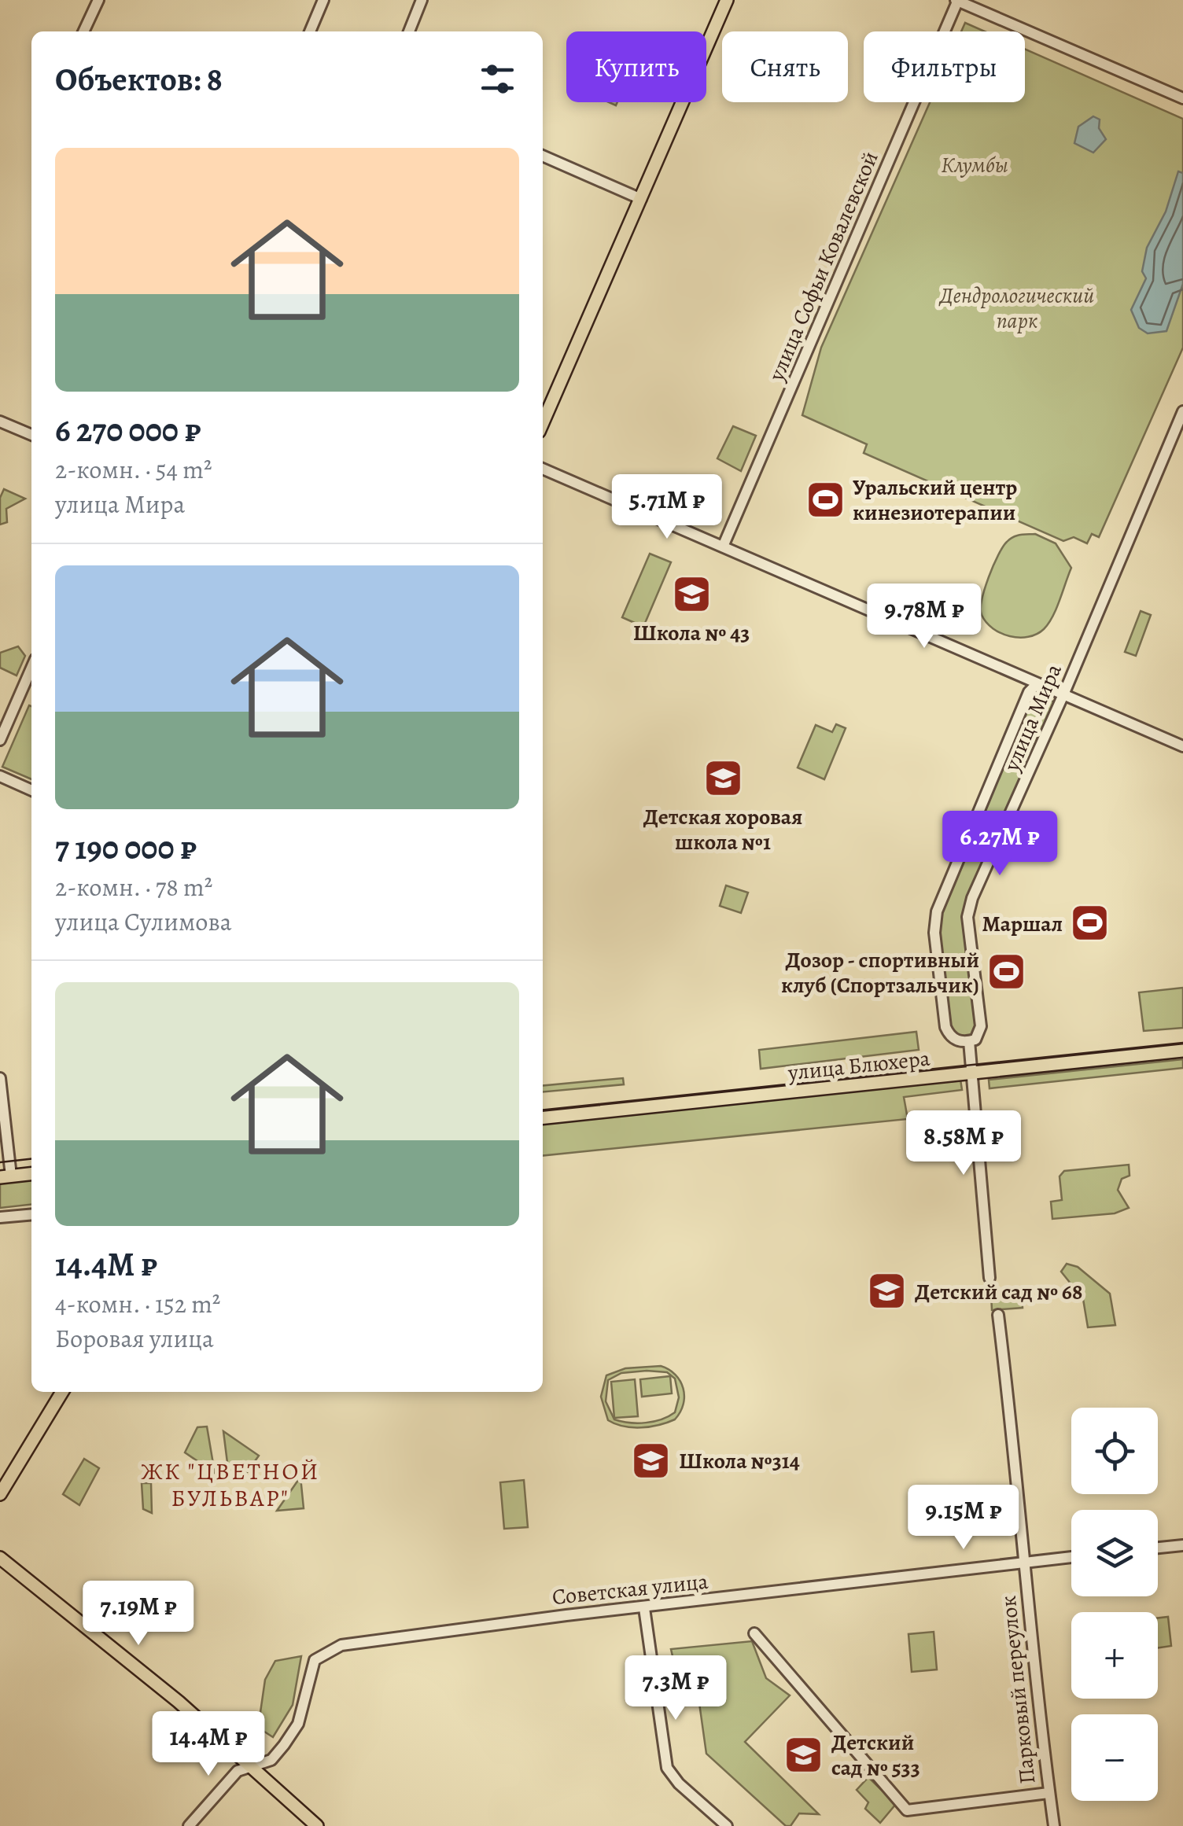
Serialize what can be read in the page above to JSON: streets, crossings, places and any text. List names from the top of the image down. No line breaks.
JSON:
{"streets":{"main road":["улица Блюхера"],"street":["улица Софьи Ковалевской","улица Мира","Советская улица","Парковый переулок"]},"crossings":[["улица Мира","улица Блюхера"],["Советская улица","Парковый переулок"]],"districts":["ЖК \"ЦВЕТНОЙ БУЛЬВАР\""],"parks":["Клумбы","Дендрологический парк"],"places":{"sports":["Уральский центр кинезиотерапии","Маршал","Дозор - спортивный клуб (Спортзальчик)"],"school or university":["Школа № 43","Детская хоровая школа №1","Детский сад № 68","Школа №314","Детский сад № 533"]},"page":{"chip":["Купить","Снять","Фильтры"],"heading":"Объектов: 8","list":[{"name":"6 270 000 ₽","note":"2-комн. · 54 m² · улица Мира"},{"name":"7 190 000 ₽","note":"2-комн. · 78 m² · улица Сулимова"},{"name":"14.4M ₽","note":"4-комн. · 152 m² · Боровая улица"}],"price":["5.71M ₽","9.78M ₽","6.27M ₽","8.58M ₽","9.15M ₽","7.19M ₽","7.3M ₽","14.4M ₽"],"map_buttons":["+","−"]}}
